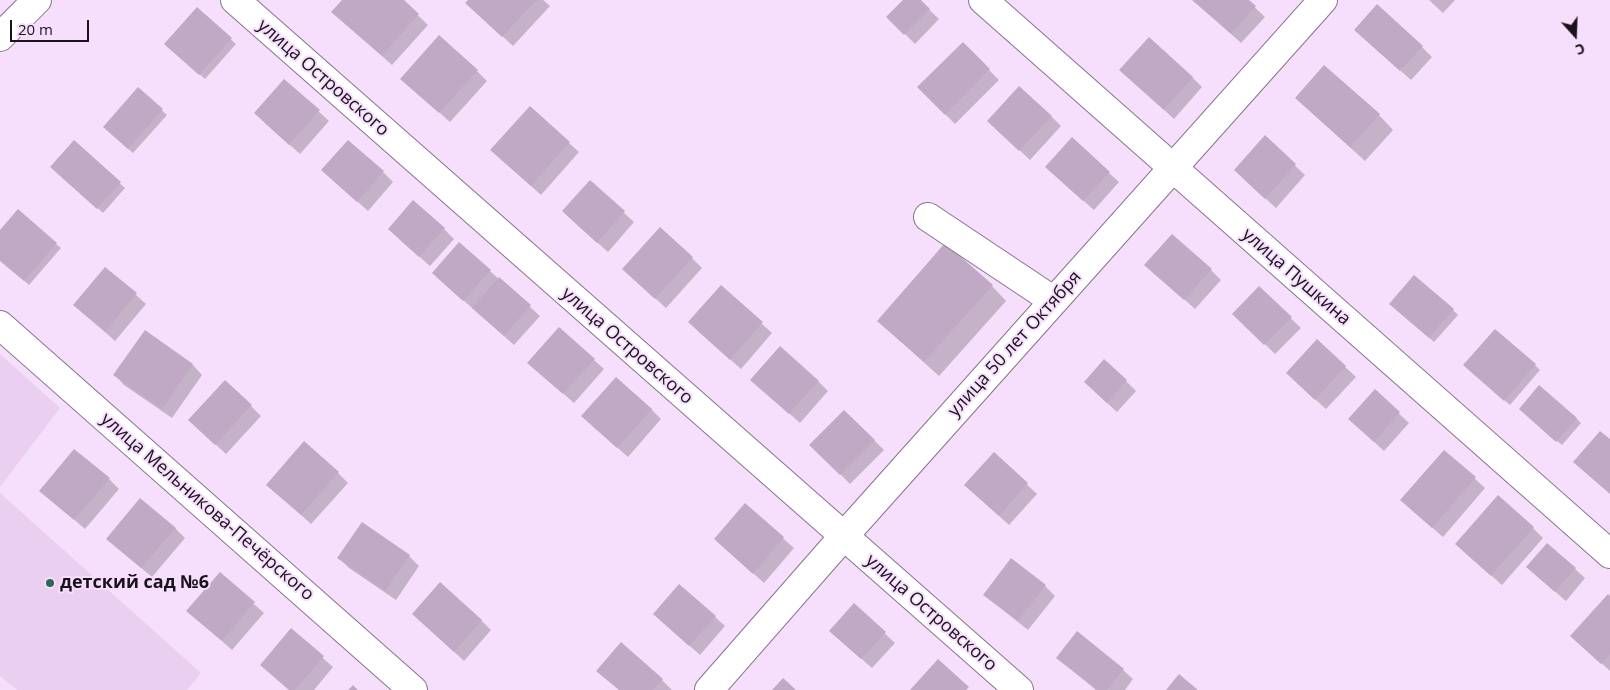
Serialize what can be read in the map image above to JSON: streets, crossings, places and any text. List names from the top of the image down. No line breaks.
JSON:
{"streets":{"street":["улица Островского","улица Пушкина","улица 50 лет Октября","улица Мельникова-Печёрского"]},"crossings":[["улица Островского","улица 50 лет Октября"],["улица Пушкина","улица 50 лет Октября"]],"places":["детский сад №6"],"scale_bar":"20 m","north":"bottom"}
